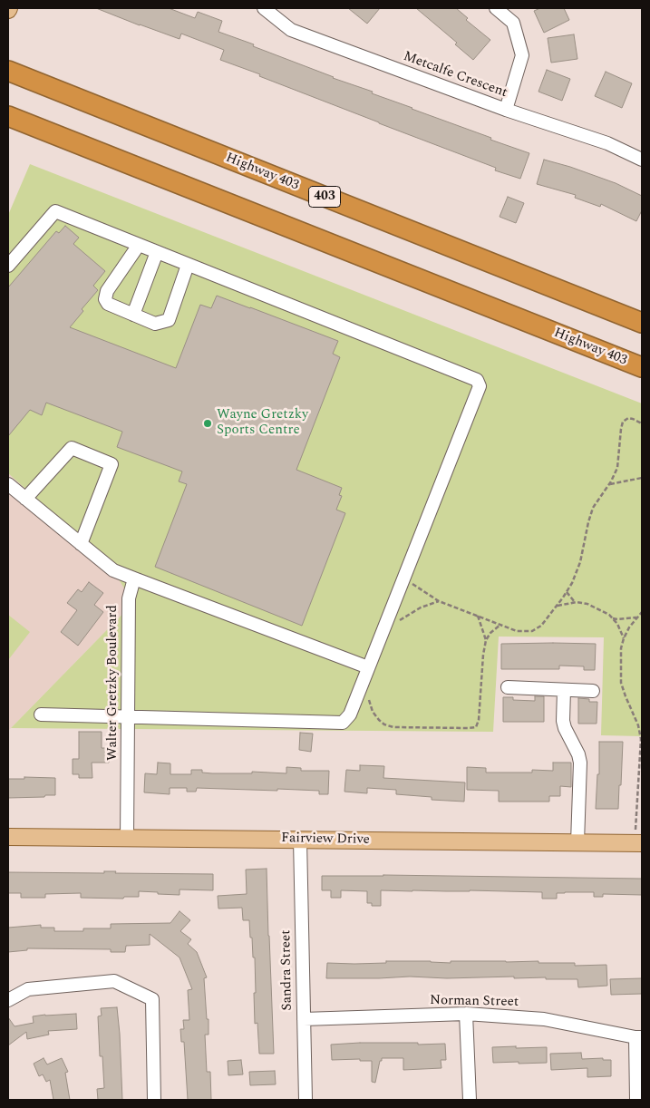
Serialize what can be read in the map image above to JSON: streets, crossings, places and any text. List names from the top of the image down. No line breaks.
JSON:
{"streets":{"highway":["Highway 403","403"],"main road":["Fairview Drive"],"street":["Metcalfe Crescent","Walter Gretzky Boulevard","Sandra Street","Norman Street"]},"crossings":[["Walter Gretzky Boulevard","Fairview Drive"],["Fairview Drive","Sandra Street"],["Sandra Street","Norman Street"]],"places":["Wayne Gretzky Sports Centre"]}
